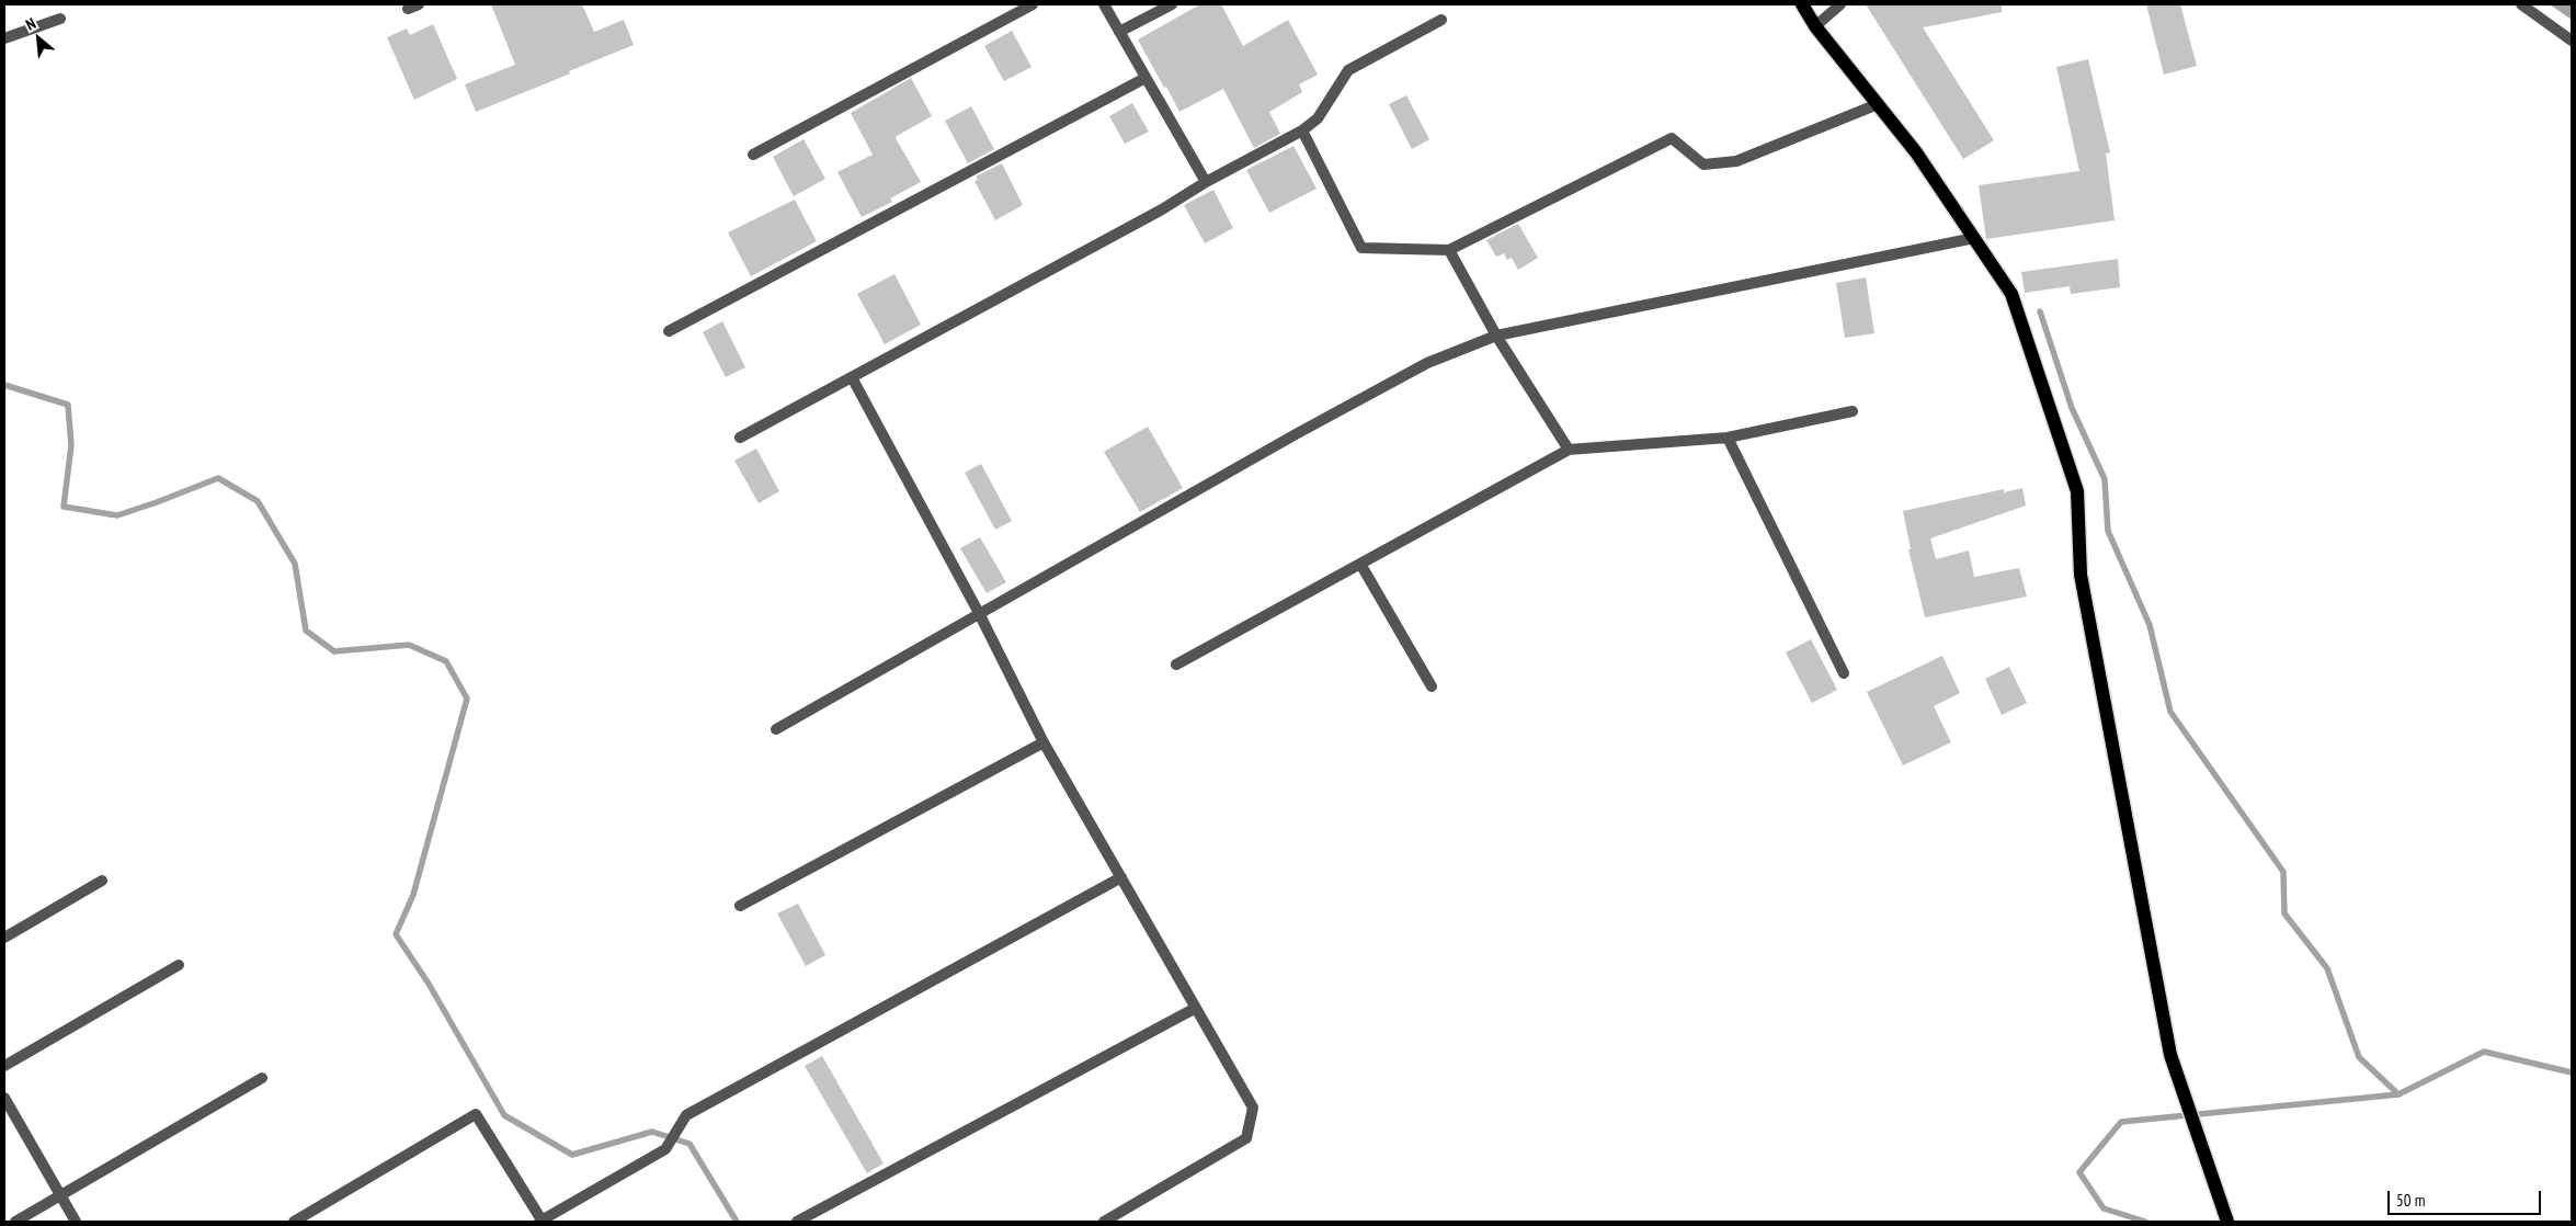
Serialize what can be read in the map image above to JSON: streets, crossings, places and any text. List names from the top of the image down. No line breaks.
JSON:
{"scale_bar":"50 m","north":"top left"}
